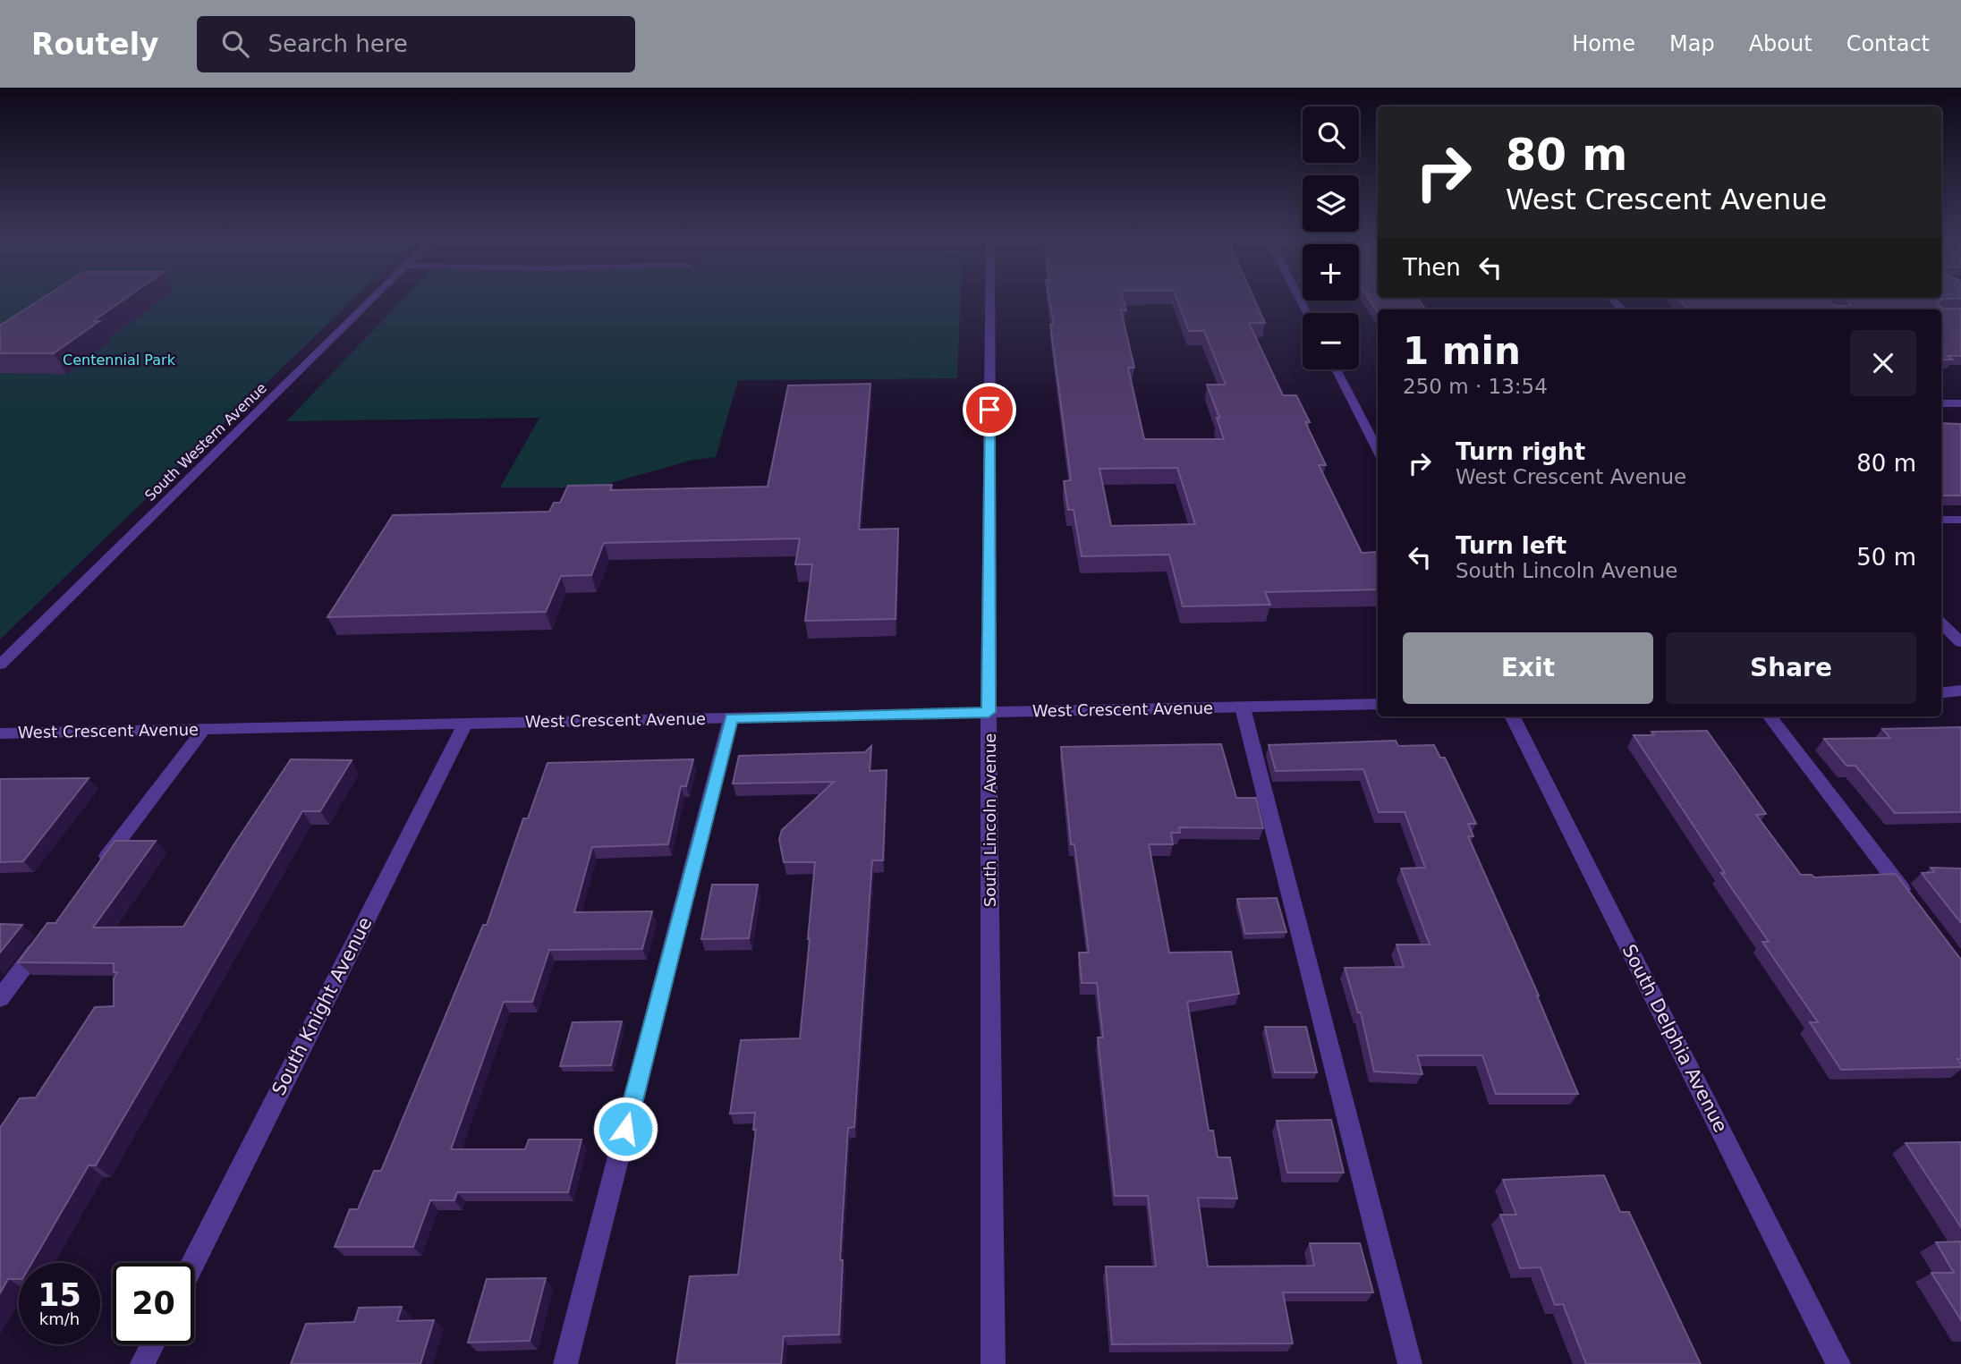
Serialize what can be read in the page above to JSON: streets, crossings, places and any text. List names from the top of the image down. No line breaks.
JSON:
{"streets":{"street":["South Western Avenue","West Crescent Avenue","South Lincoln Avenue","South Knight Avenue","South Delphia Avenue"]},"crossings":[["West Crescent Avenue","South Lincoln Avenue"],["West Crescent Avenue","South Knight Avenue"]],"parks":["Centennial Park"],"page":{"header":"Routely","search":"Search here","nav":["Home","Map","About","Contact"],"map_buttons":["+","−"],"turn":["80 m","West Crescent Avenue"],"then":"Then","heading":["1 min","250 m · 13:54"],"list":[{"name":"Turn right","note":"West Crescent Avenue","value":"80 m"},{"name":"Turn left","note":"South Lincoln Avenue","value":"50 m"}],"buttons":["Exit","Share"],"speed":"15 km/h","limit":"20"}}
